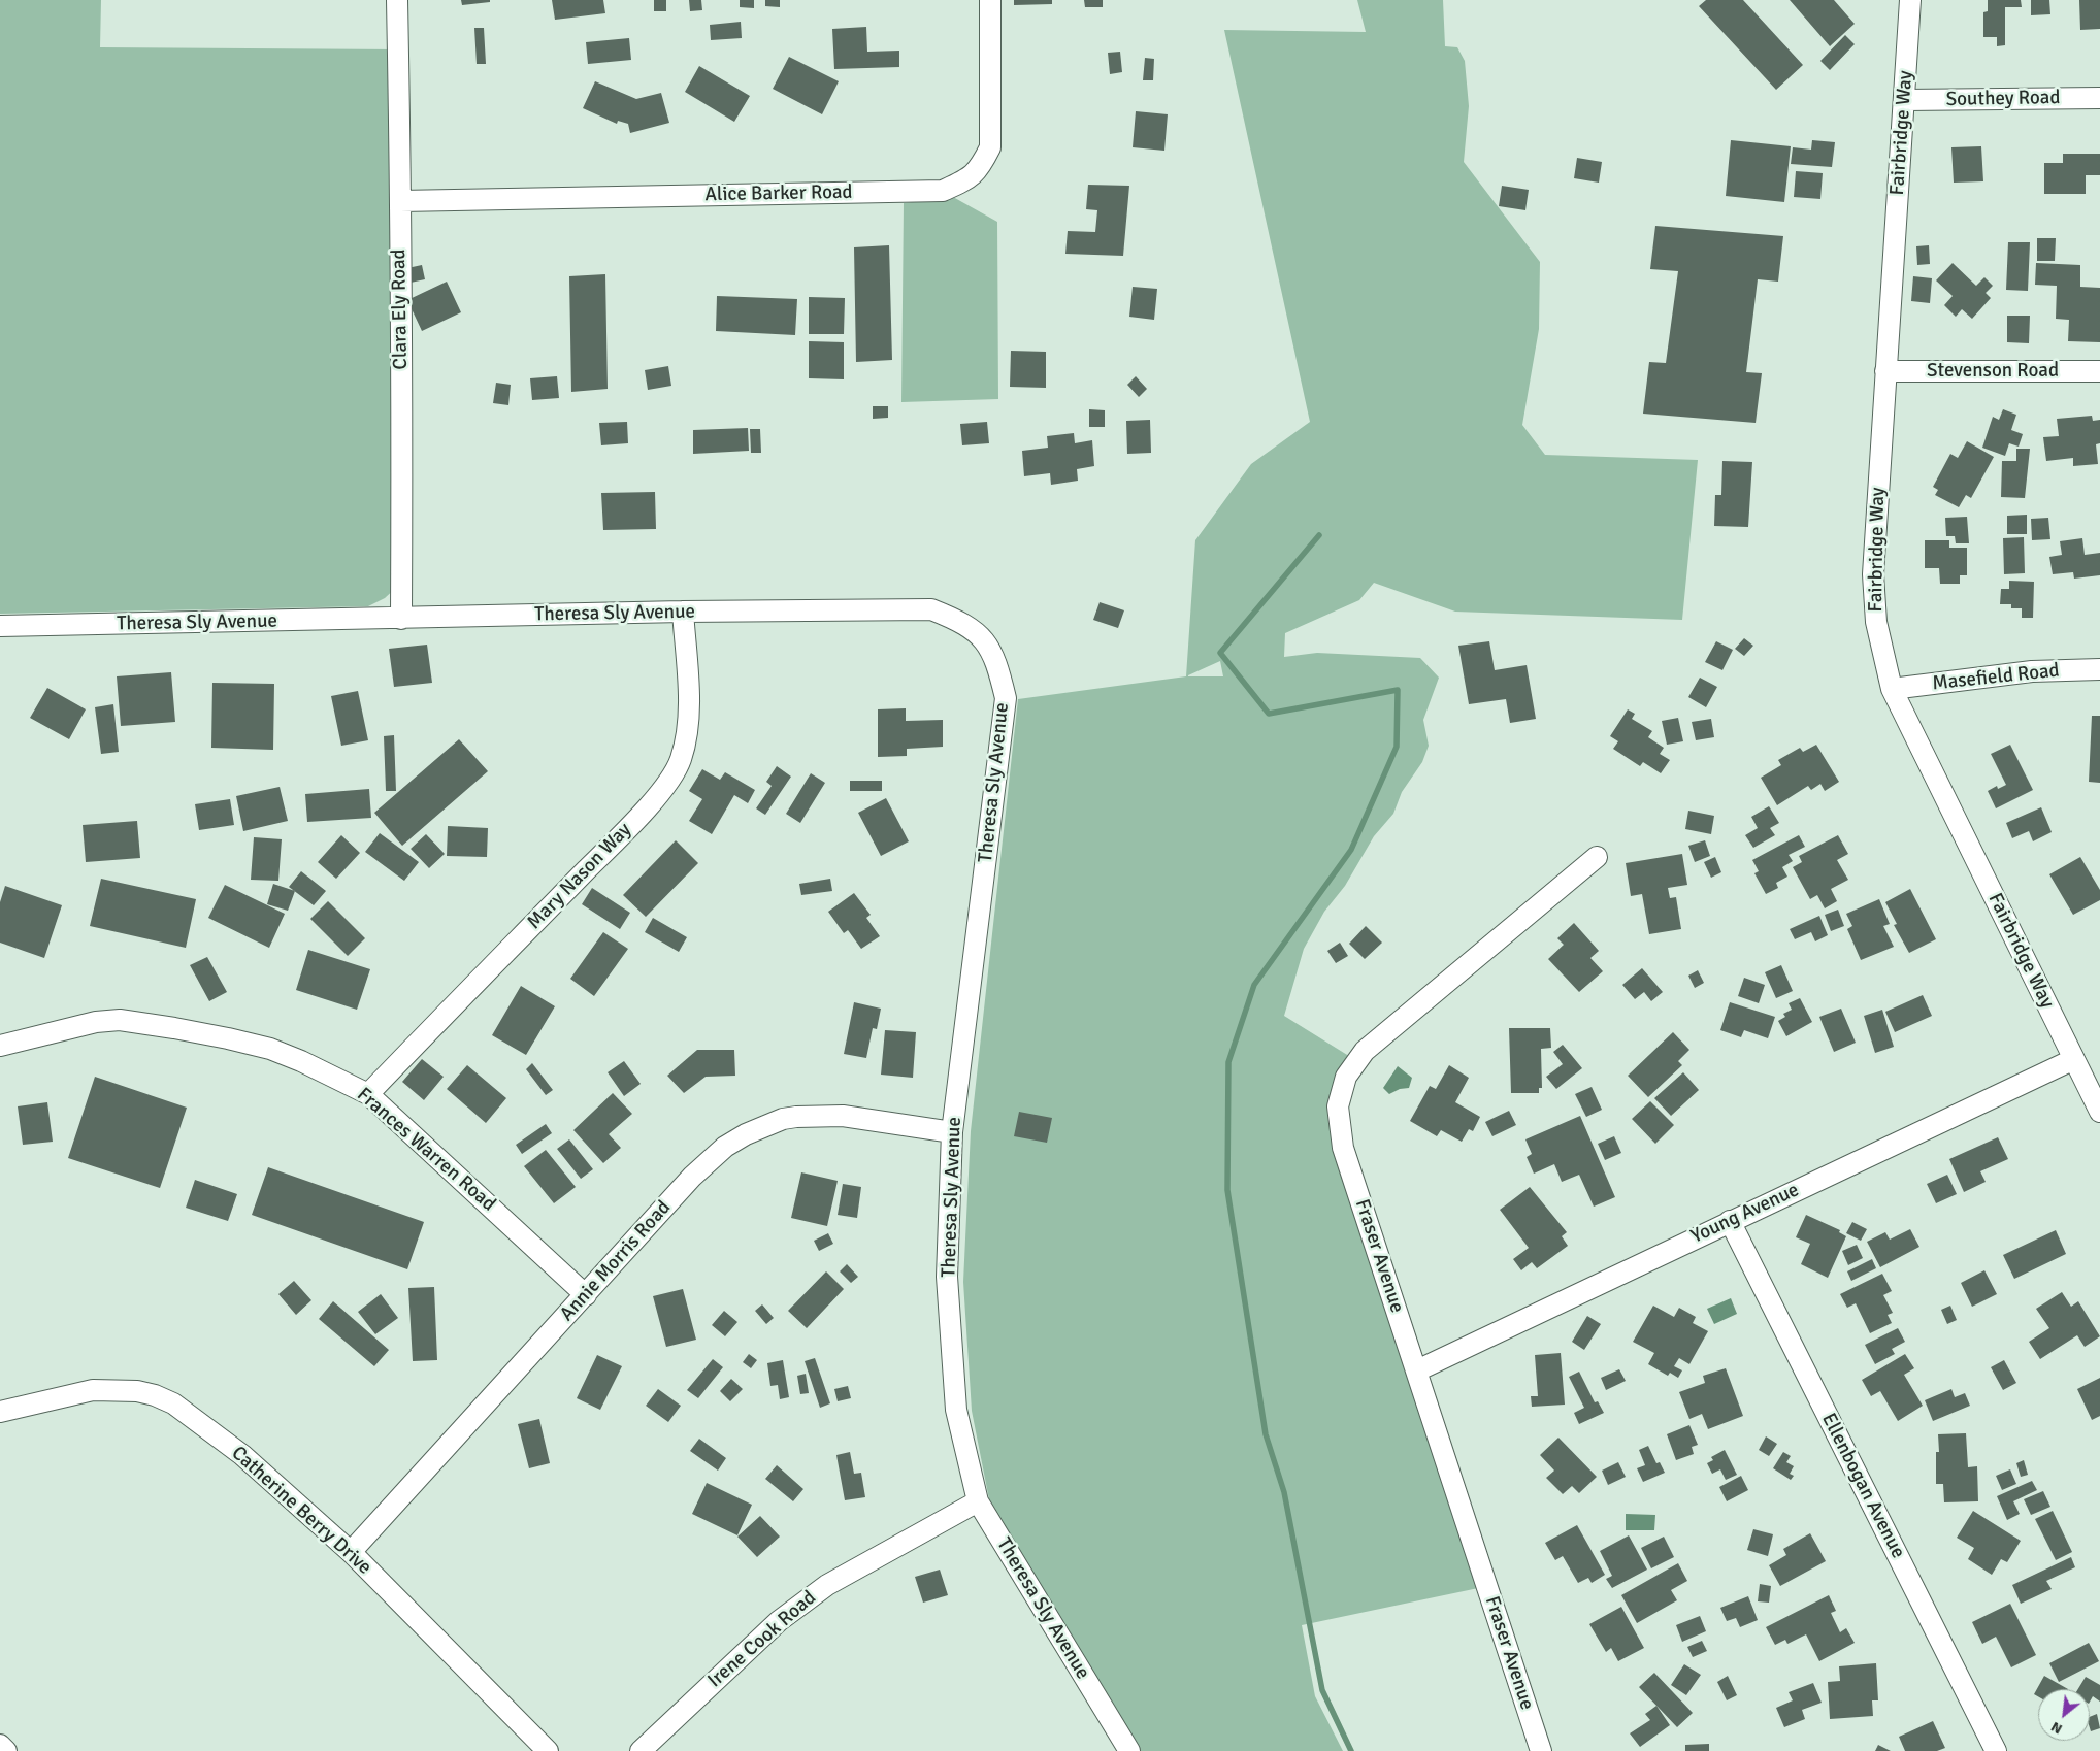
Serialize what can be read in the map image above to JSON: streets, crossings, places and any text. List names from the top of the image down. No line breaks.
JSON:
{"streets":{"street":["Southey Road","Fairbridge Way","Alice Barker Road","Clara Ely Road","Stevenson Road","Theresa Sly Avenue","Masefield Road","Mary Nason Way","Frances Warren Road","Young Avenue","Fraser Avenue","Annie Morris Road","Ellenbogan Avenue","Catherine Berry Drive","Irene Cook Road"]},"crossings":[["Southey Road","Fairbridge Way"],["Fairbridge Way","Stevenson Road"],["Fairbridge Way","Masefield Road"],["Fairbridge Way","Young Avenue"],["Alice Barker Road","Clara Ely Road"],["Clara Ely Road","Theresa Sly Avenue"],["Theresa Sly Avenue","Mary Nason Way"],["Theresa Sly Avenue","Annie Morris Road"],["Theresa Sly Avenue","Irene Cook Road"],["Mary Nason Way","Frances Warren Road"],["Frances Warren Road","Annie Morris Road"],["Young Avenue","Fraser Avenue"],["Young Avenue","Ellenbogan Avenue"],["Annie Morris Road","Catherine Berry Drive"]],"north":"bottom left"}
